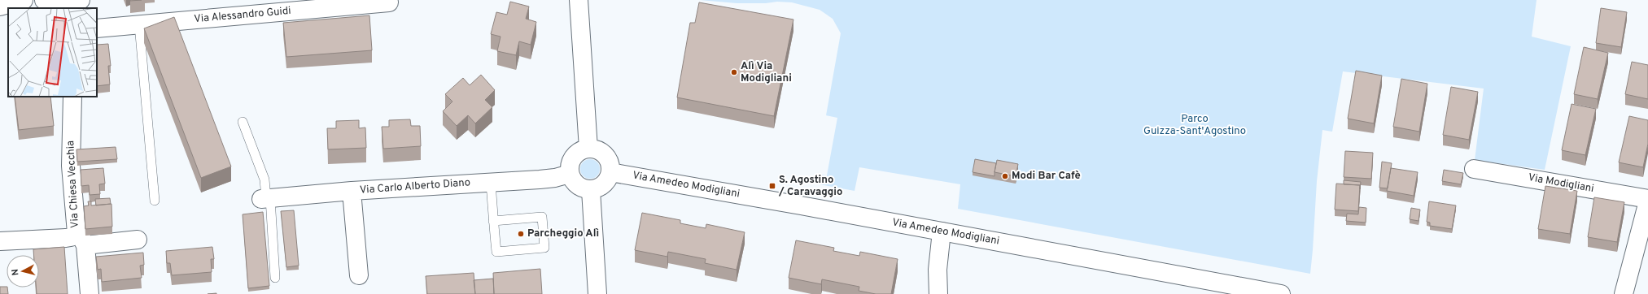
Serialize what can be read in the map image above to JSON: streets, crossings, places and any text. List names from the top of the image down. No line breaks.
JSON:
{"streets":{"street":["Via Alessandro Guidi","Via Modigliani","Via Chiesa Vecchia","Via Amedeo Modigliani","Via Carlo Alberto Diano"]},"crossings":[["Via Amedeo Modigliani","Via Carlo Alberto Diano"]],"parks":["Parco Guizza-Sant'Agostino"],"places":{"other":["Alì Via Modigliani","Modi Bar Cafè","Parcheggio Alì"],"transit":["S. Agostino / Caravaggio"]},"north":"left"}
